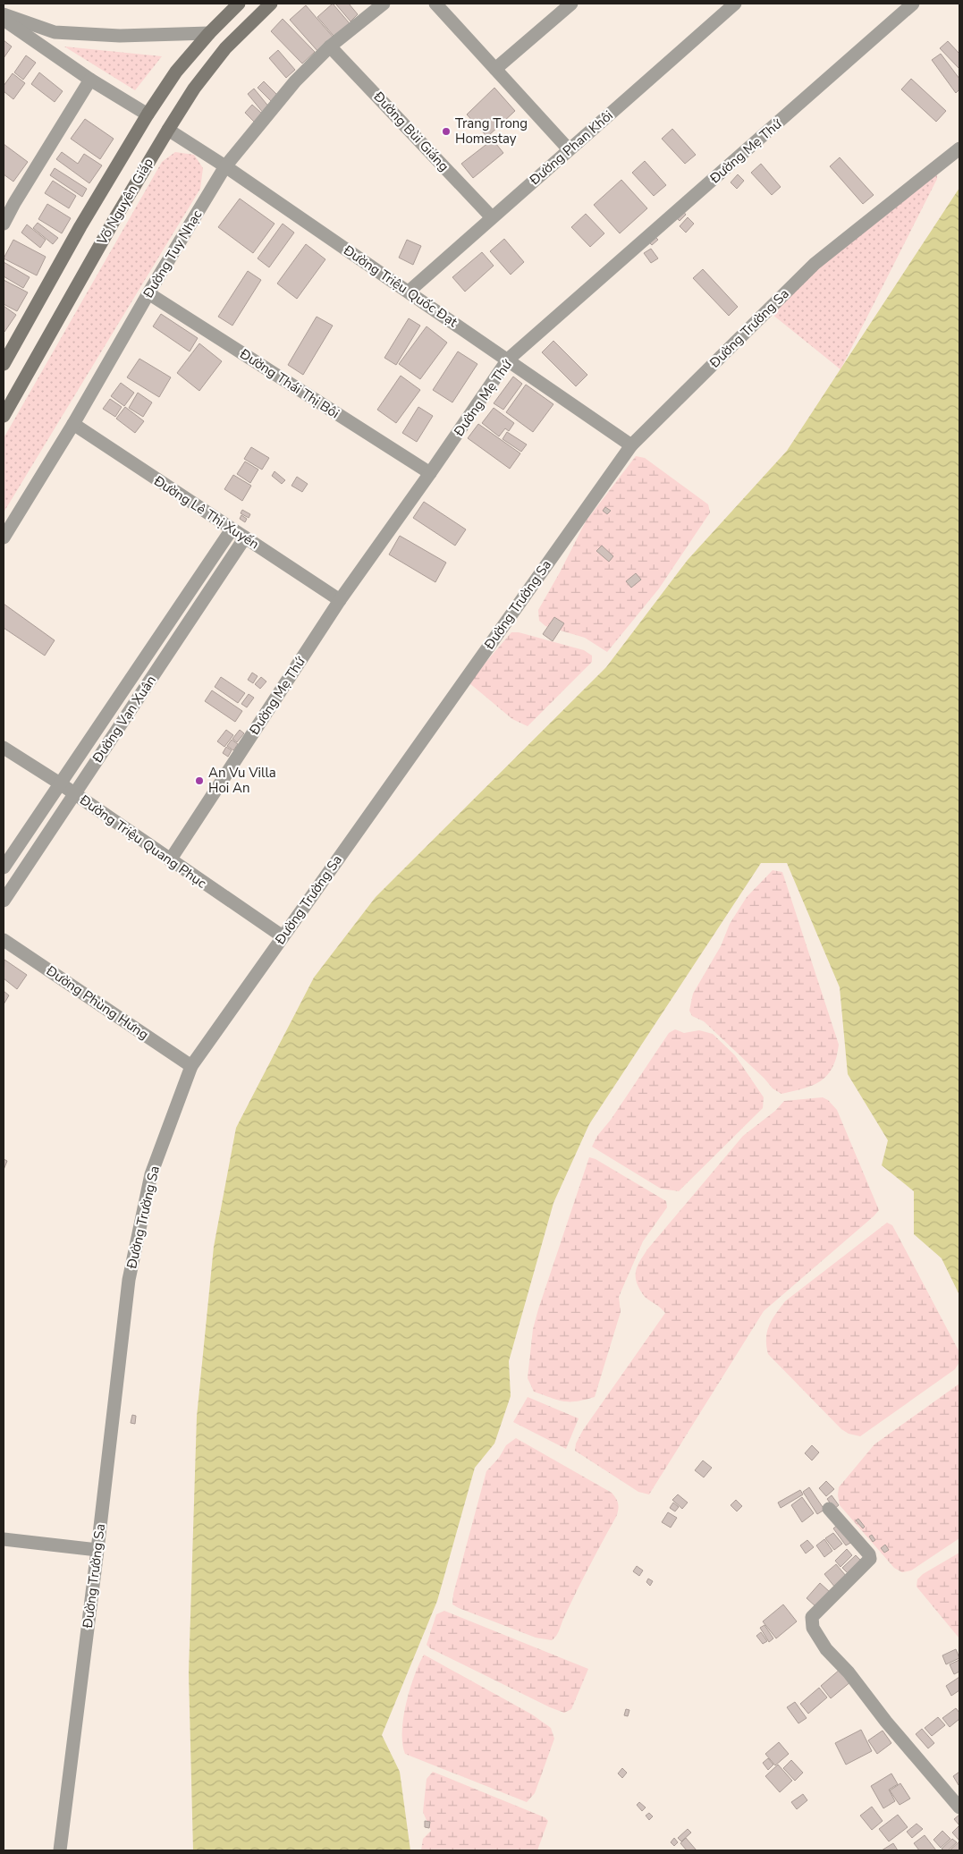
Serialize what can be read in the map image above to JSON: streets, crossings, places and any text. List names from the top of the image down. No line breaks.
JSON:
{"streets":{"main road":["Võ Nguyên Giáp"],"street":["Đường Bùi Giáng","Đường Phan Khôi","Đường Mẹ Thứ","Đường Tuy Nhạc","Đường Triệu Quốc Đạt","Đường Trường Sa","Đường Thái Thị Bôi","Đường Lê Thị Xuyến","Đường Vạn Xuân","Đường Triệu Quang Phục","Đường Phùng Hưng"]},"crossings":[["Đường Bùi Giáng","Đường Phan Khôi"],["Đường Bùi Giáng","Đường Tuy Nhạc"],["Đường Phan Khôi","Đường Triệu Quốc Đạt"],["Đường Mẹ Thứ","Đường Triệu Quốc Đạt"],["Đường Mẹ Thứ","Đường Thái Thị Bôi"],["Đường Mẹ Thứ","Đường Lê Thị Xuyến"],["Đường Mẹ Thứ","Đường Triệu Quang Phục"],["Võ Nguyên Giáp","Đường Triệu Quốc Đạt"],["Đường Tuy Nhạc","Đường Triệu Quốc Đạt"],["Đường Tuy Nhạc","Đường Thái Thị Bôi"],["Đường Tuy Nhạc","Đường Lê Thị Xuyến"],["Đường Triệu Quốc Đạt","Đường Trường Sa"],["Đường Trường Sa","Đường Triệu Quang Phục"],["Đường Trường Sa","Đường Phùng Hưng"],["Đường Lê Thị Xuyến","Đường Vạn Xuân"],["Đường Vạn Xuân","Đường Triệu Quang Phục"]],"places":["Trang Trong Homestay","An Vu Villa Hoi An"]}
